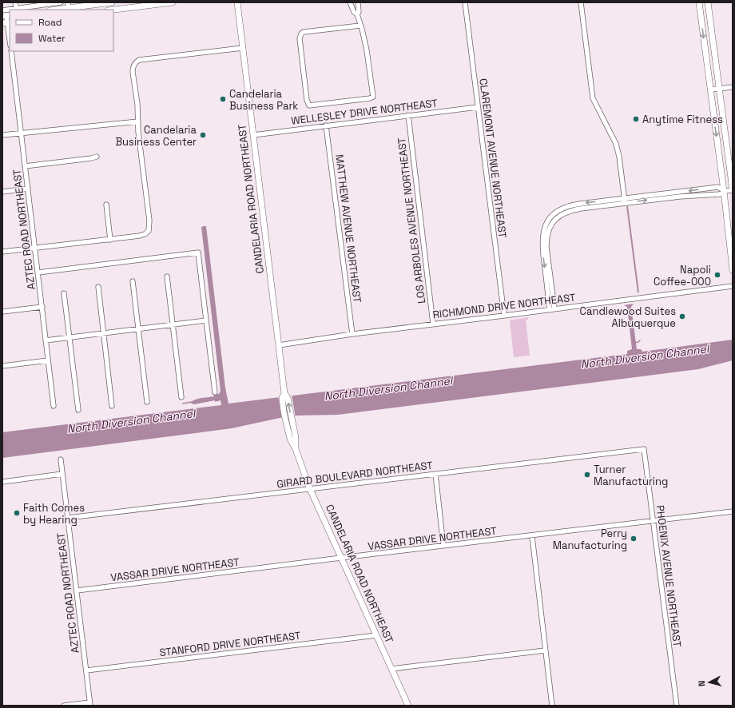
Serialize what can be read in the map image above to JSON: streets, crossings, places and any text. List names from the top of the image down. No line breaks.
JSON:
{"streets":{"main road":["CANDELARIA ROAD NORTHEAST"],"street":["WELLESLEY DRIVE NORTHEAST","CLAREMONT AVENUE NORTHEAST","LOS ARBOLES AVENUE NORTHEAST","MATTHEW AVENUE NORTHEAST","AZTEC ROAD NORTHEAST","RICHMOND DRIVE NORTHEAST","GIRARD BOULEVARD NORTHEAST","VASSAR DRIVE NORTHEAST","PHOENIX AVENUE NORTHEAST","STANFORD DRIVE NORTHEAST"]},"crossings":[["WELLESLEY DRIVE NORTHEAST","CLAREMONT AVENUE NORTHEAST"],["WELLESLEY DRIVE NORTHEAST","CANDELARIA ROAD NORTHEAST"],["WELLESLEY DRIVE NORTHEAST","LOS ARBOLES AVENUE NORTHEAST"],["WELLESLEY DRIVE NORTHEAST","MATTHEW AVENUE NORTHEAST"],["CLAREMONT AVENUE NORTHEAST","RICHMOND DRIVE NORTHEAST"],["CANDELARIA ROAD NORTHEAST","RICHMOND DRIVE NORTHEAST"],["CANDELARIA ROAD NORTHEAST","GIRARD BOULEVARD NORTHEAST"],["CANDELARIA ROAD NORTHEAST","VASSAR DRIVE NORTHEAST"],["CANDELARIA ROAD NORTHEAST","STANFORD DRIVE NORTHEAST"],["LOS ARBOLES AVENUE NORTHEAST","RICHMOND DRIVE NORTHEAST"],["MATTHEW AVENUE NORTHEAST","RICHMOND DRIVE NORTHEAST"],["AZTEC ROAD NORTHEAST","GIRARD BOULEVARD NORTHEAST"],["AZTEC ROAD NORTHEAST","VASSAR DRIVE NORTHEAST"],["AZTEC ROAD NORTHEAST","STANFORD DRIVE NORTHEAST"],["GIRARD BOULEVARD NORTHEAST","PHOENIX AVENUE NORTHEAST"],["VASSAR DRIVE NORTHEAST","PHOENIX AVENUE NORTHEAST"]],"water":["North Diversion Channel"],"places":["Candelaria Business Park","Anytime Fitness","Candelaria Business Center","Napoli Coffee-000","Candlewood Suites Albuquerque","Turner Manufacturing","Faith Comes by Hearing","Perry Manufacturing"],"legend":["Road","Water"],"north":"left"}
